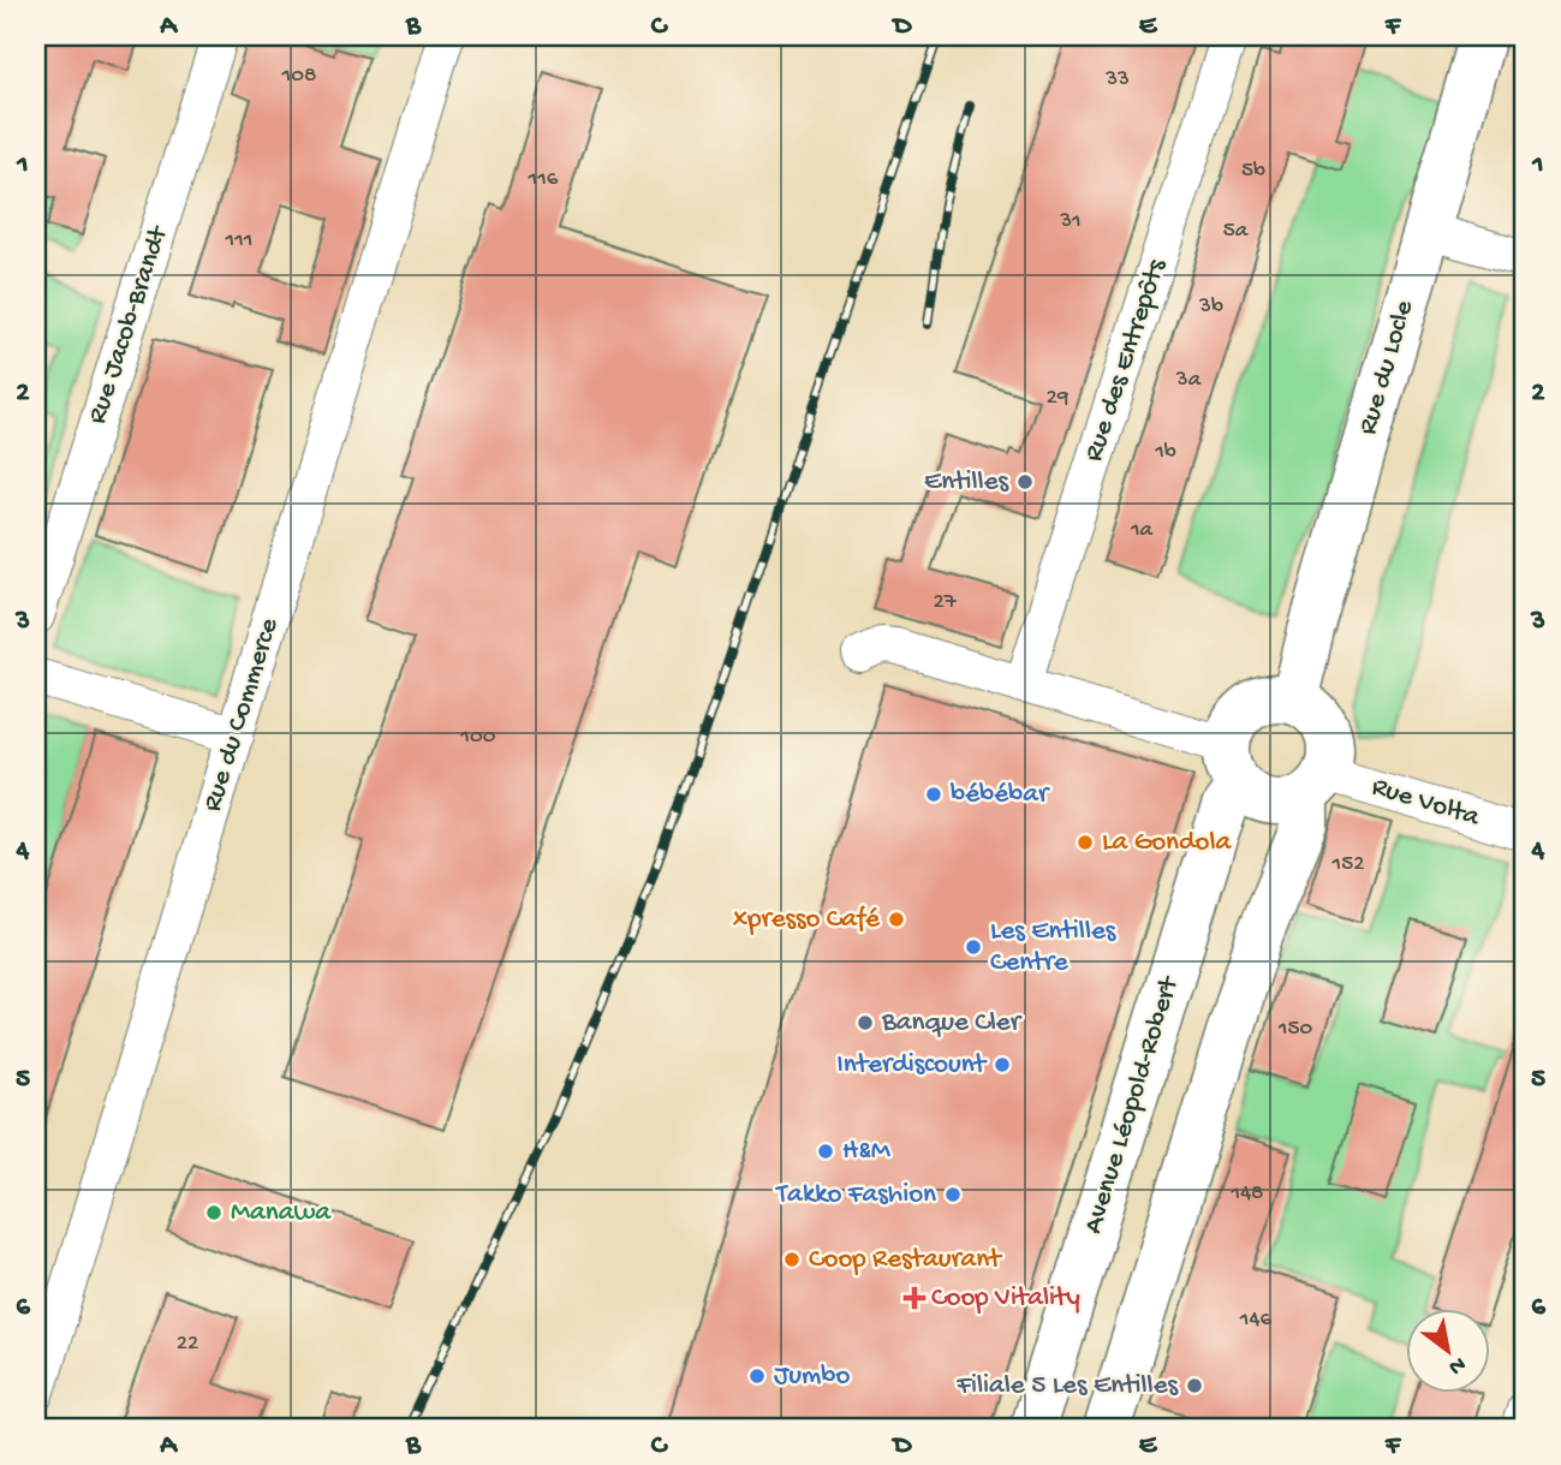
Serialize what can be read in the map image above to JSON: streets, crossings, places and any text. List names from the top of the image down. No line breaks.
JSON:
{"streets":{"main road":["Rue du Locle","Avenue Léopold-Robert"],"street":["Rue Jacob-Brandt","Rue des Entrepôts","Rue du Commerce","Rue Volta"]},"crossings":[["Rue du Locle","Rue Volta"],["Rue du Locle","Avenue Léopold-Robert"],["Rue Volta","Avenue Léopold-Robert"]],"places":{"other":["Entilles","bébébar","La Gondola","xpresso Café","Les Entilles Centre","Banque Cler","Interdiscount","H&M","Takko Fashion","Manawa","Coop Restaurant","Jumbo","Filiale 5 Les Entilles"],"health":["Coop Vitality"]},"house_numbers":["108","33","5b","116","31","5a","111","3b","3a","29","1b","1a","27","100","152","150","148","146","22"],"north":"bottom right","grid":{"columns":["A","B","C","D","E","F"],"rows":["1","2","3","4","5","6"]}}
